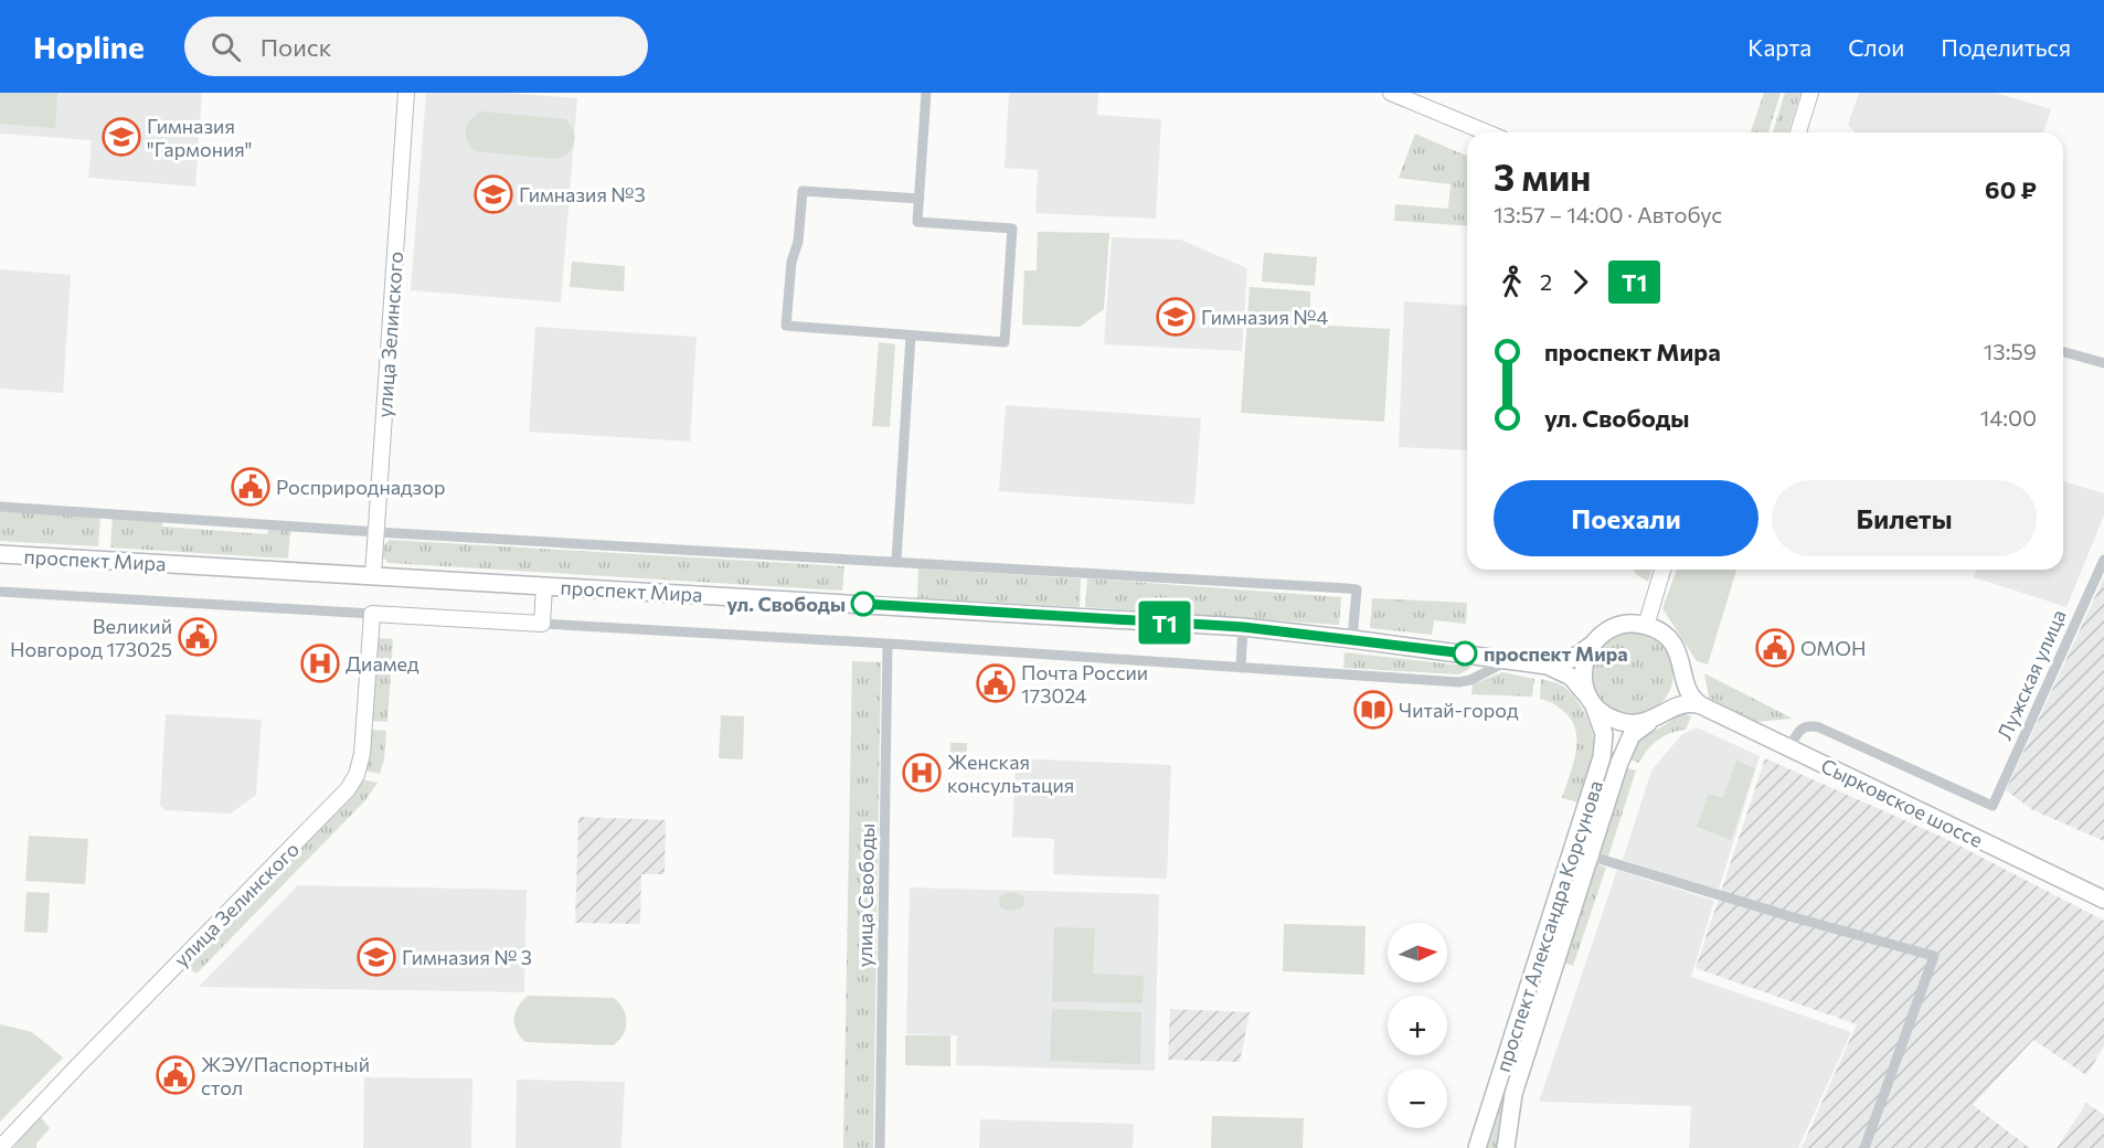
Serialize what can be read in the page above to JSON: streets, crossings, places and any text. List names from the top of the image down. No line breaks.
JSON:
{"streets":{"main road":["проспект Мира","Сырковское шоссе","проспект Александра Корсунова"],"street":["улица Зелинского","Лужская улица","улица Свободы"]},"crossings":[["улица Зелинского","проспект Мира"],["проспект Мира","проспект Александра Корсунова"],["Лужская улица","Сырковское шоссе"]],"places":{"school or university":["Гимназия \"Гармония\"","Гимназия №3","Гимназия №4","Гимназия № 3"],"public building":["Росприроднадзор","Великий Новгород 173025","ОМОН","Почта России 173024","ЖЭУ/Паспортный стол"],"other":["ул. Свободы","проспект Мира"],"hospital":["Диамед","Женская консультация"],"library":["Читай-город"]},"lines":["bus line Т1"],"north":"right","page":{"header":"Hopline","search":"Поиск","nav":["Карта","Слои","Поделиться"],"on_map":"Т1","heading":["3 мин","13:57 – 14:00 · Автобус","60 ₽"],"legs":["2","Т1"],"list":[{"name":"проспект Мира","value":"13:59"},{"name":"ул. Свободы","value":"14:00"}],"buttons":["Поехали","Билеты"],"map_buttons":["+","−"]}}
